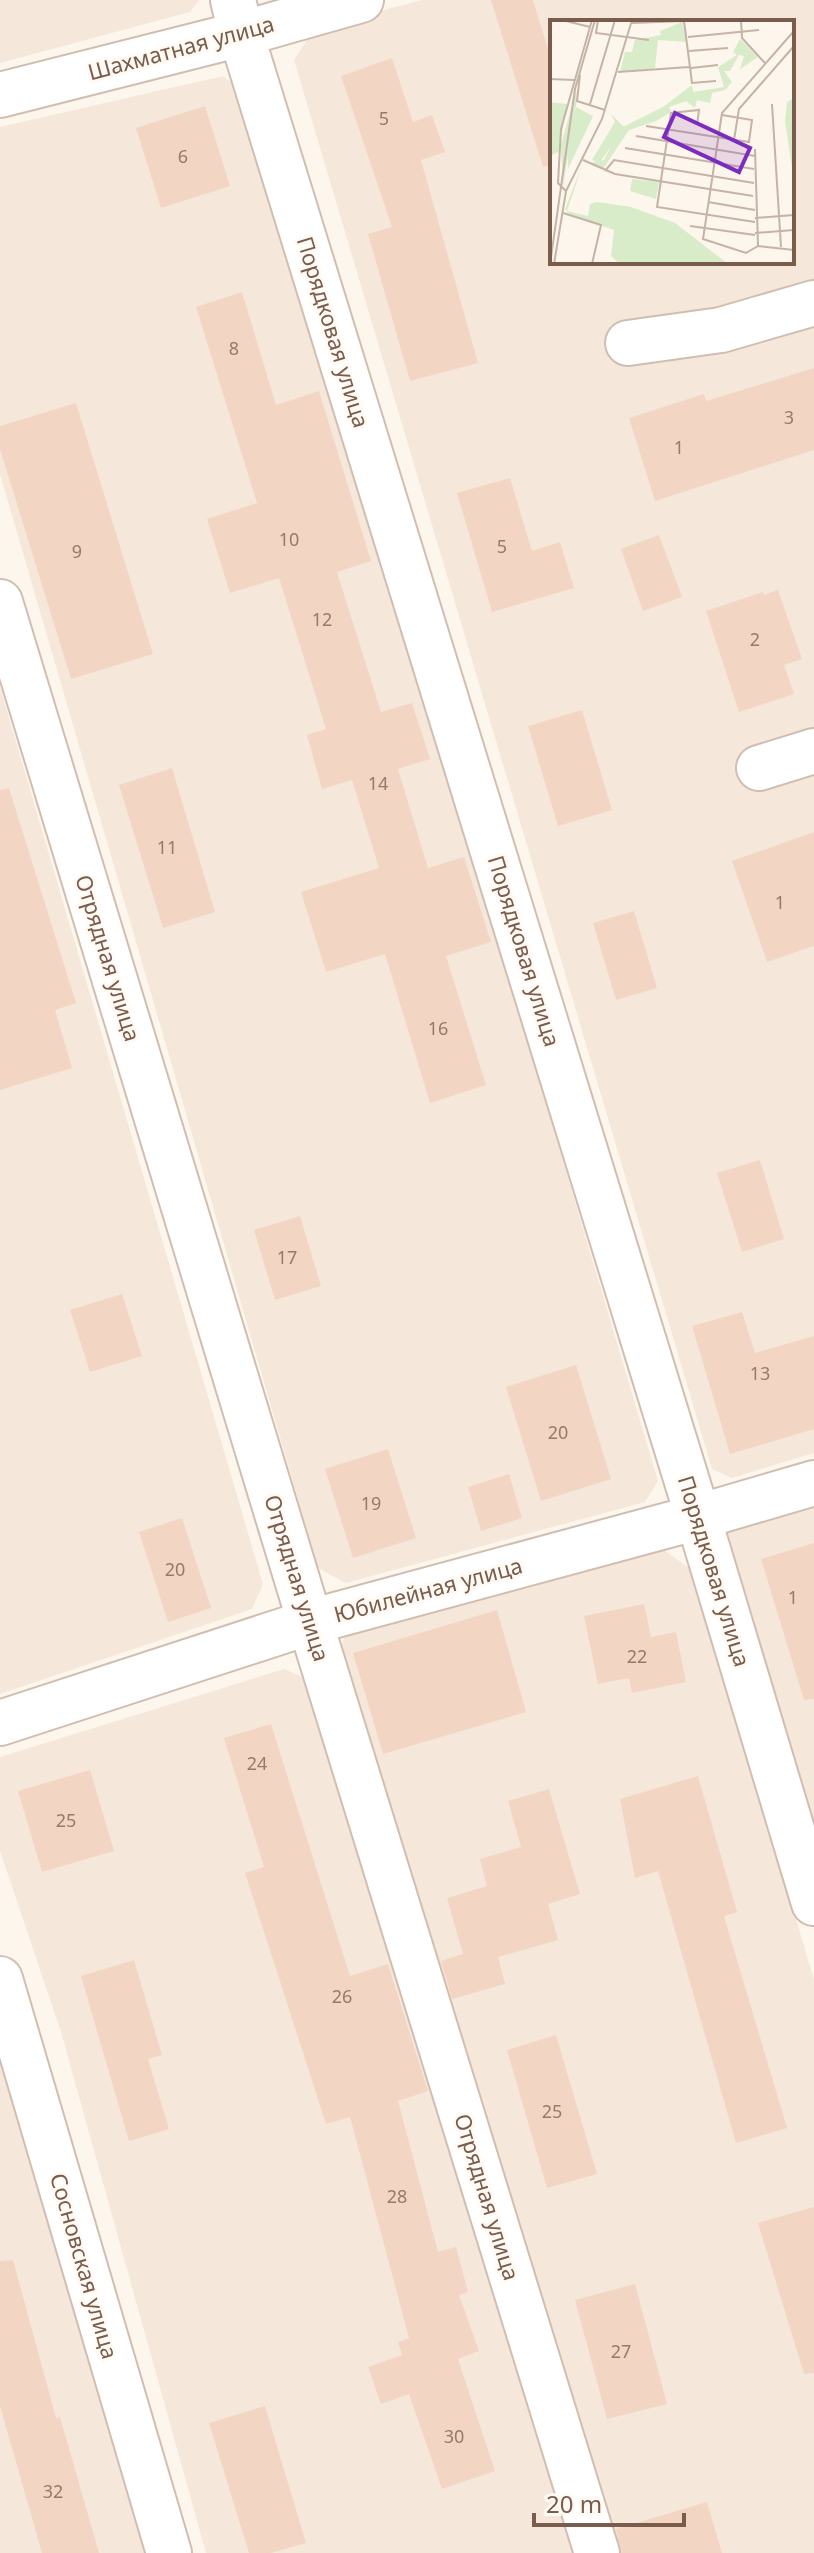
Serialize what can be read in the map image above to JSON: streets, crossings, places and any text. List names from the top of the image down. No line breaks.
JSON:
{"streets":{"street":["Шахматная улица","Порядковая улица","Отрядная улица","Юбилейная улица","Сосновская улица"]},"crossings":[["Шахматная улица","Порядковая улица"],["Порядковая улица","Юбилейная улица"],["Отрядная улица","Юбилейная улица"]],"house_numbers":["5","6","8","3","1","10","5","9","12","2","14","11","1","16","17","13","20","19","20","1","22","24","25","26","25","28","27","30","32"],"scale_bar":"20 m"}
